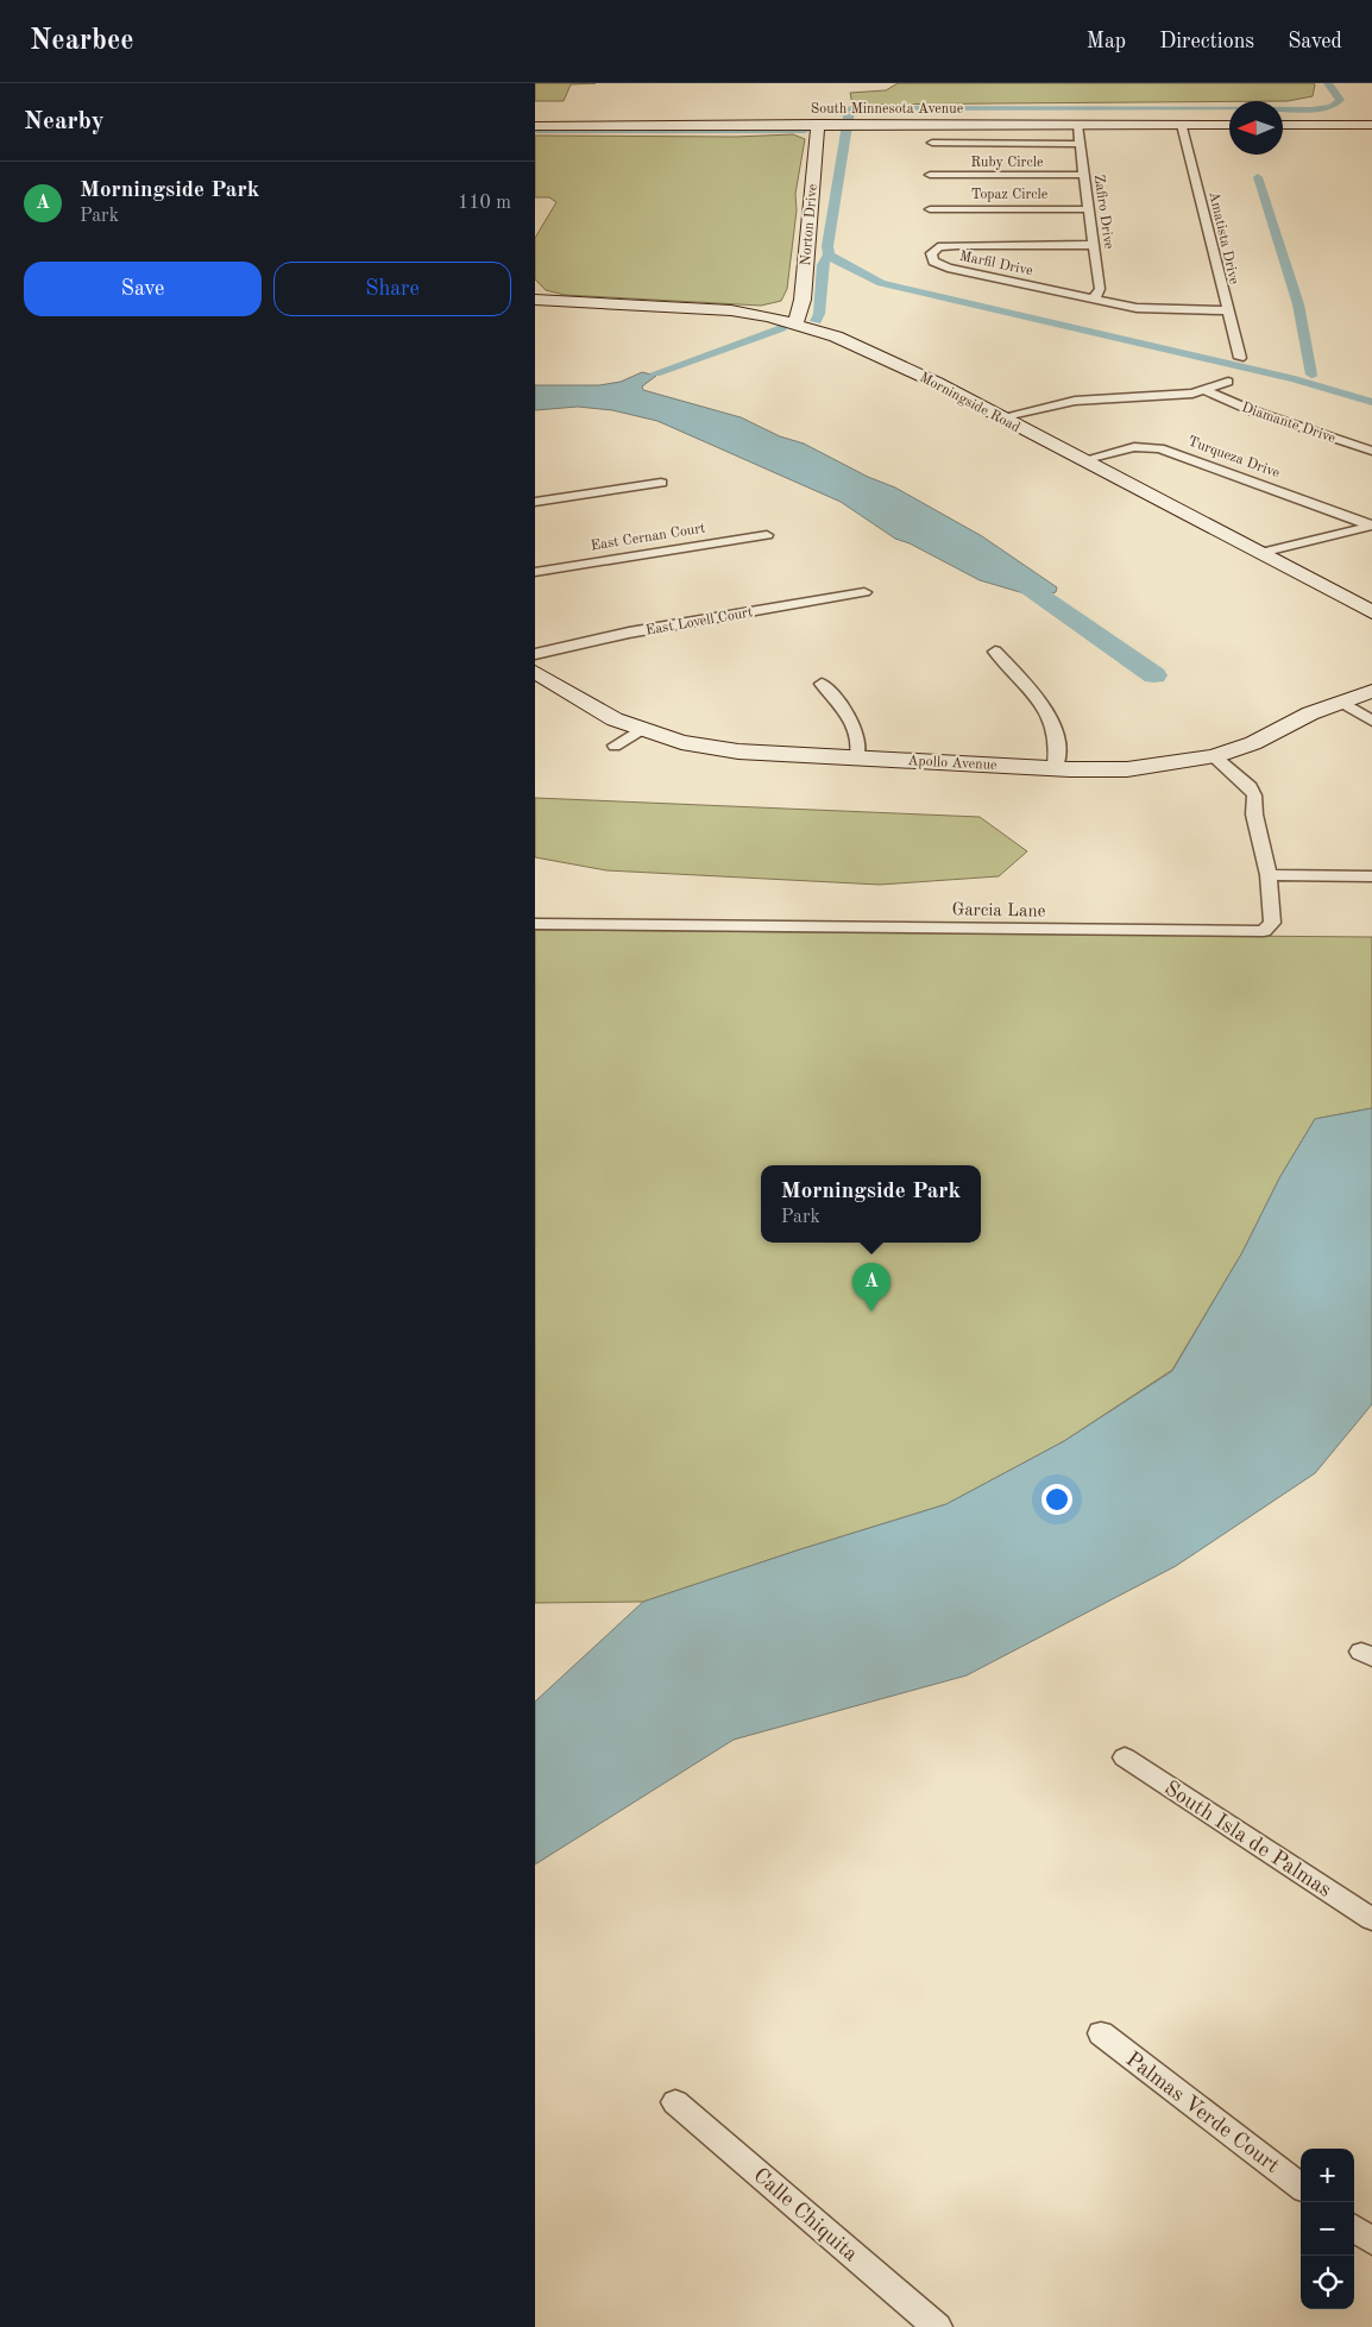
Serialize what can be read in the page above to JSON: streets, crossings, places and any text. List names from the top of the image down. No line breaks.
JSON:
{"streets":{"street":["South Minnesota Avenue","Ruby Circle","Topaz Circle","Zafiro Drive","Norton Drive","Amatista Drive","Marfil Drive","Morningside Road","Diamante Drive","Turqueza Drive","East Cernan Court","East Lovell Court","Apollo Avenue","Garcia Lane","South Isla de Palmas","Palmas Verde Court","Calle Chiquita"]},"crossings":[["South Minnesota Avenue","Zafiro Drive"],["South Minnesota Avenue","Norton Drive"],["South Minnesota Avenue","Amatista Drive"],["Ruby Circle","Zafiro Drive"],["Topaz Circle","Zafiro Drive"],["Zafiro Drive","Marfil Drive"],["Norton Drive","Morningside Road"],["Amatista Drive","Marfil Drive"],["Morningside Road","Turqueza Drive"],["Apollo Avenue","Garcia Lane"]],"north":"left","page":{"header":"Nearbee","nav":["Map","Directions","Saved"],"heading":"Nearby","list":[{"mark":"A","name":"Morningside Park","note":"Park","value":"110 m"}],"buttons":["Save","Share"],"popup":["Morningside Park","Park"],"pins":"A","map_buttons":["+","−"]}}
